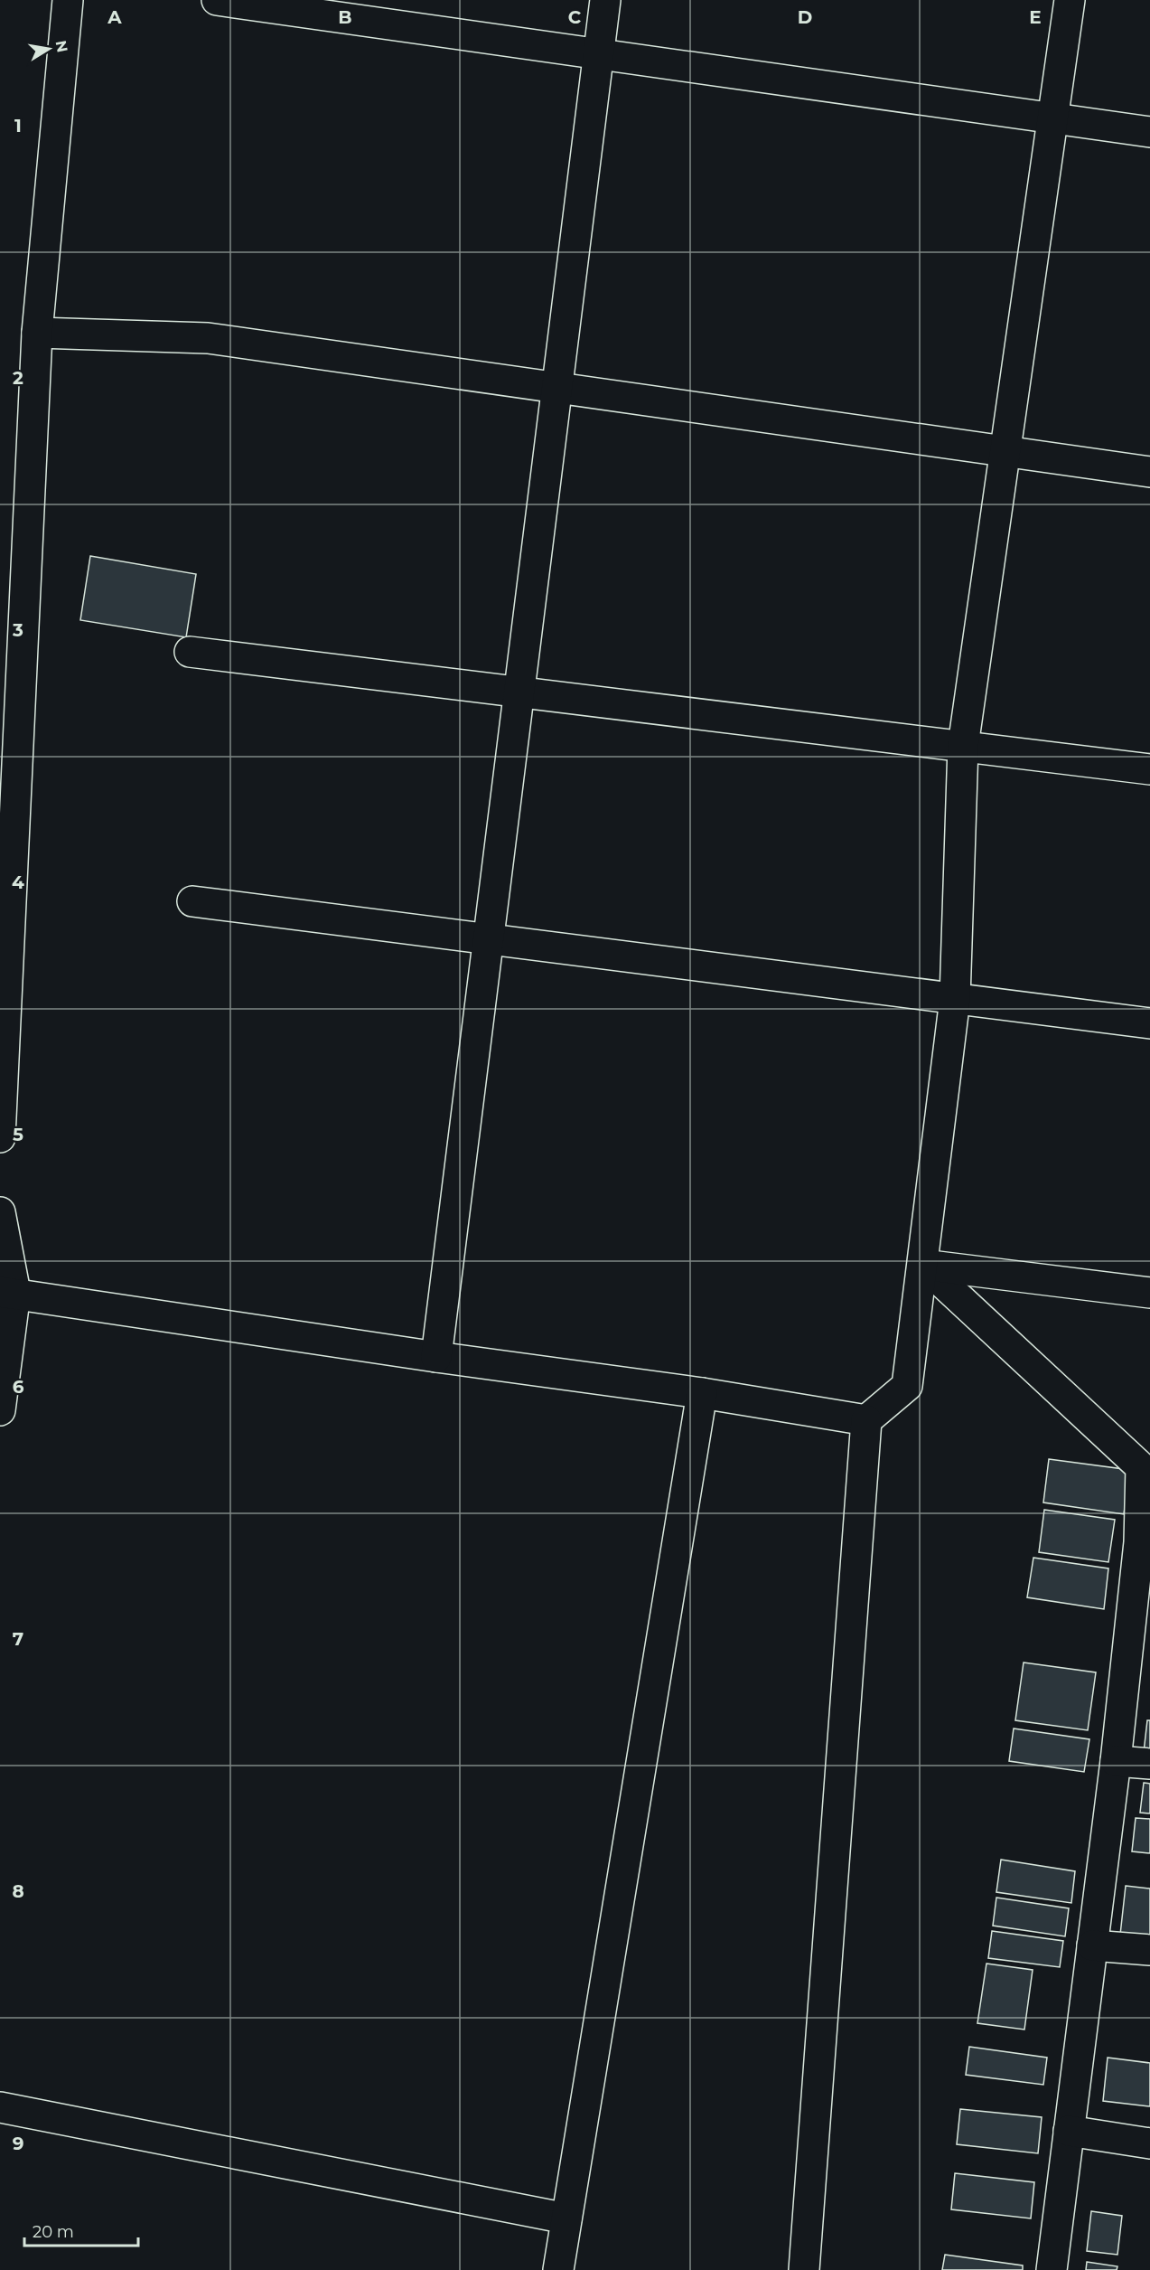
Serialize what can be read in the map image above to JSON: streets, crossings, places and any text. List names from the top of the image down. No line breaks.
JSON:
{"scale_bar":"20 m","north":"right","grid":{"columns":["A","B","C","D","E"],"rows":["1","2","3","4","5","6","7","8","9"]}}
